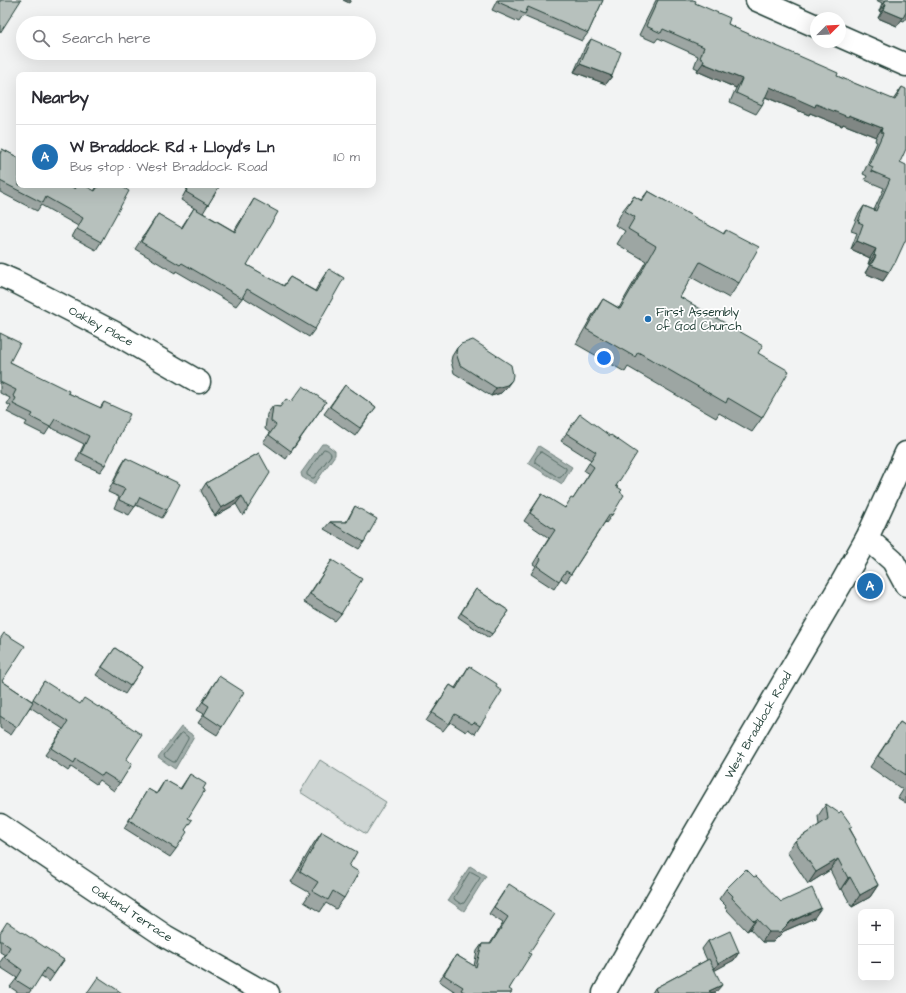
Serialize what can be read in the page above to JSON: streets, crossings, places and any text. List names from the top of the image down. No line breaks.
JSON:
{"streets":{"street":["Oakley Place","West Braddock Road","Oakland Terrace"]},"places":["First Assembly of God Church"],"north":"top right","page":{"search":"Search here","heading":"Nearby","list":[{"mark":"A","name":"W Braddock Rd + Lloyd's Ln","note":"Bus stop · West Braddock Road","value":"110 m"}],"pins":"A","map_buttons":["+","−"]}}
